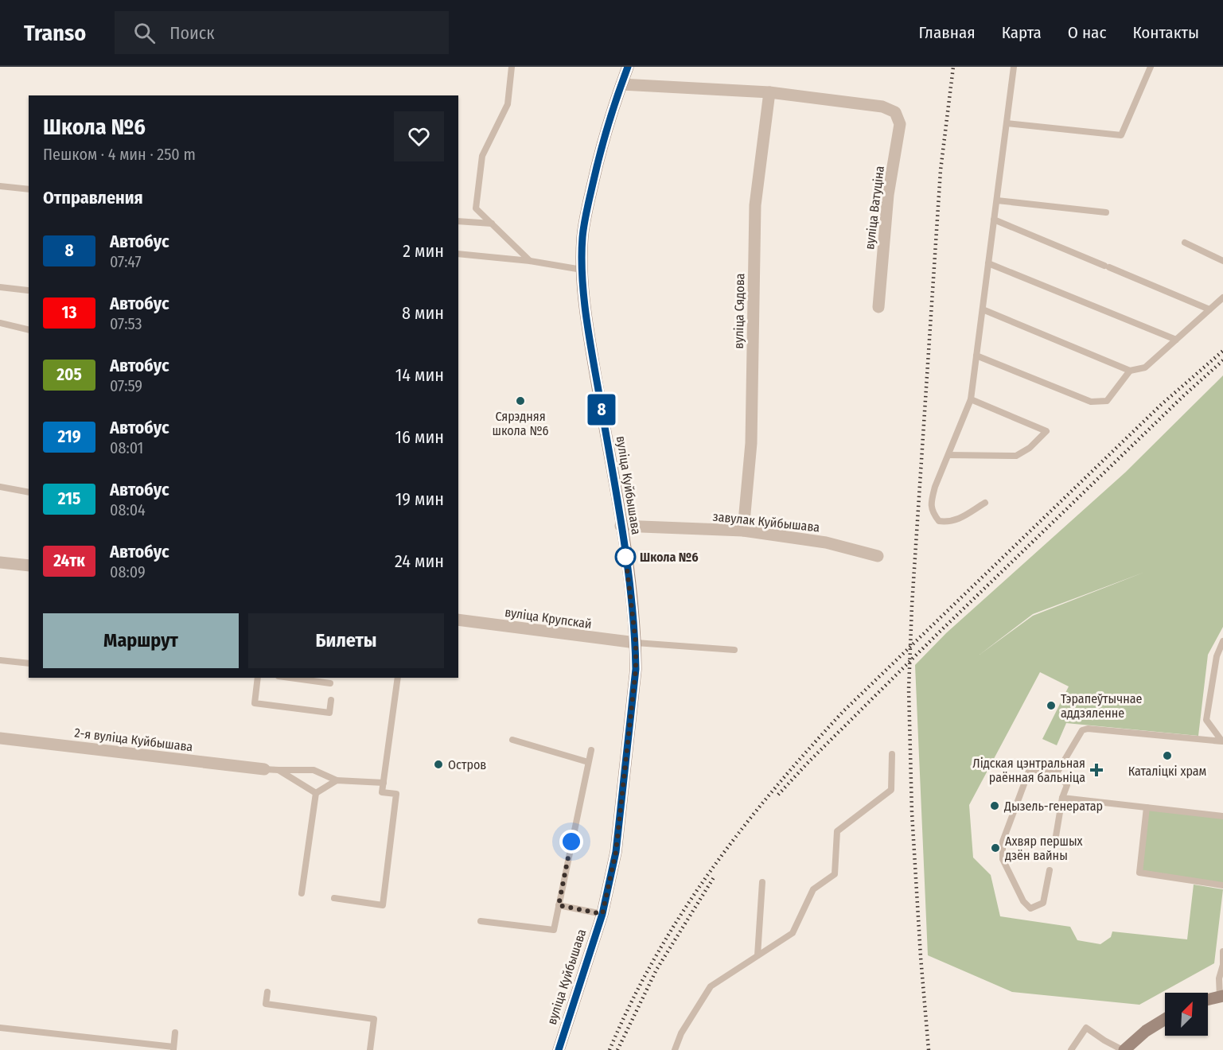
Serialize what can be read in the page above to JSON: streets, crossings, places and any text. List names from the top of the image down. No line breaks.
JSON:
{"streets":{"main road":["вуліца Куйбышава"],"street":["вуліца Ватуціна","вуліца Сядова","завулак Куйбышава","вуліца Крупскай","2-я вуліца Куйбышава"]},"crossings":[["вуліца Ватуціна","вуліца Сядова"],["вуліца Сядова","завулак Куйбышава"],["вуліца Куйбышава","завулак Куйбышава"],["вуліца Куйбышава","вуліца Крупскай"]],"places":{"other":["Сярэдняя школа №6","Школа №6","Тэрапеўтычнае аддзяленне","Каталіцкі храм","Остров","Дызель-генератар","Ахвяр першых дзён вайны"],"health":["Лідская цэнтральная раённая бальніца"]},"lines":["bus line 8"],"north":"top right","page":{"header":"Transo","search":"Поиск","nav":["Главная","Карта","О нас","Контакты"],"on_map":"8","heading":[["Школа №6","Пешком · 4 мин · 250 m"],"Отправления"],"list":[{"mark":"8","name":"Автобус","note":"07:47","value":"2 мин"},{"mark":"13","name":"Автобус","note":"07:53","value":"8 мин"},{"mark":"205","name":"Автобус","note":"07:59","value":"14 мин"},{"mark":"219","name":"Автобус","note":"08:01","value":"16 мин"},{"mark":"215","name":"Автобус","note":"08:04","value":"19 мин"},{"mark":"24тк","name":"Автобус","note":"08:09","value":"24 мин"}],"buttons":["Маршрут","Билеты"]}}
